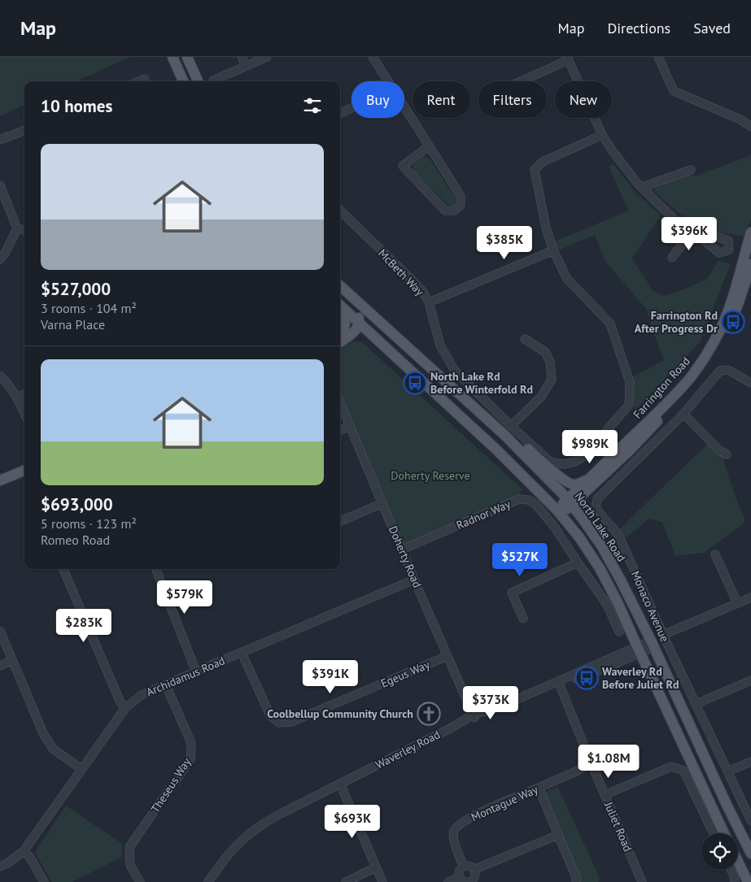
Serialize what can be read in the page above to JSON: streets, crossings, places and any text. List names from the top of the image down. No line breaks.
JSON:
{"streets":{"main road":["Farrington Road","North Lake Road"],"street":["McBeth Way","Radnor Way","Doherty Road","Monaco Avenue","Egeus Way","Archidamus Road","Waverley Road","Theseus Way","Montague Way","Juliet Road"]},"crossings":[["Farrington Road","North Lake Road"],["Radnor Way","Doherty Road"],["North Lake Road","Waverley Road"],["Doherty Road","Egeus Way"],["Doherty Road","Archidamus Road"],["Doherty Road","Waverley Road"],["Egeus Way","Archidamus Road"],["Archidamus Road","Theseus Way"],["Waverley Road","Juliet Road"],["Montague Way","Juliet Road"]],"parks":["Doherty Reserve"],"places":{"bus stop":["Farrington Rd After Progress Dr","North Lake Rd Before Winterfold Rd","Waverley Rd Before Juliet Rd"],"church":["Coolbellup Community Church"]},"page":{"header":"Map","nav":["Map","Directions","Saved"],"chip":["Buy","Rent","Filters","New"],"heading":"10 homes","list":[{"name":"$527,000","note":"3 rooms · 104 m² · Varna Place"},{"name":"$693,000","note":"5 rooms · 123 m² · Romeo Road"}],"price":["$396K","$385K","$989K","$527K","$579K","$283K","$391K","$373K","$1.08M","$693K"]}}
